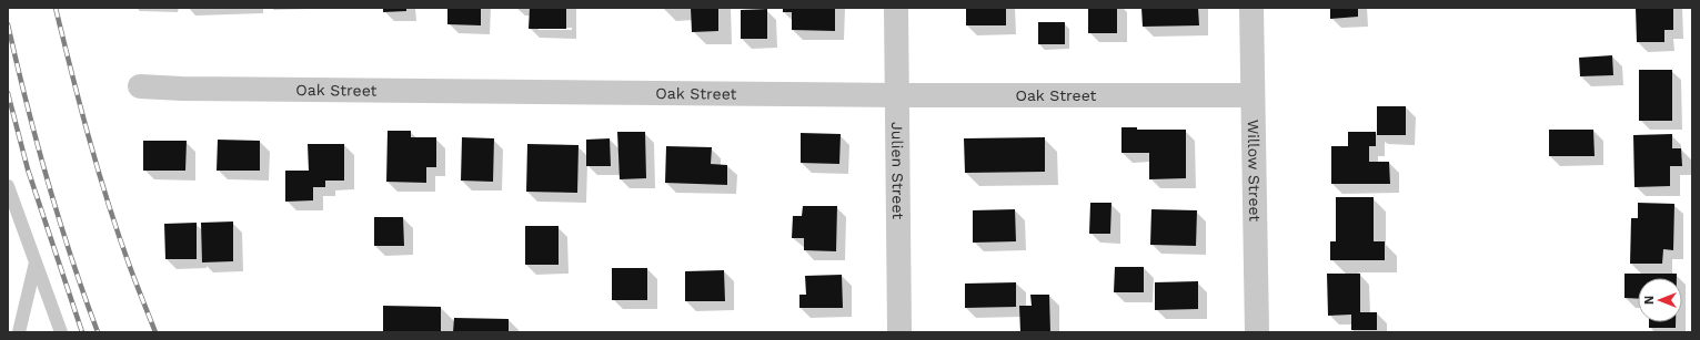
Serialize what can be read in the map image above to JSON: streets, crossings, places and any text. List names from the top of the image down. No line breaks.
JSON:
{"streets":{"street":["Oak Street","Julien Street","Willow Street"]},"crossings":[["Oak Street","Julien Street"],["Oak Street","Willow Street"]],"north":"left"}
